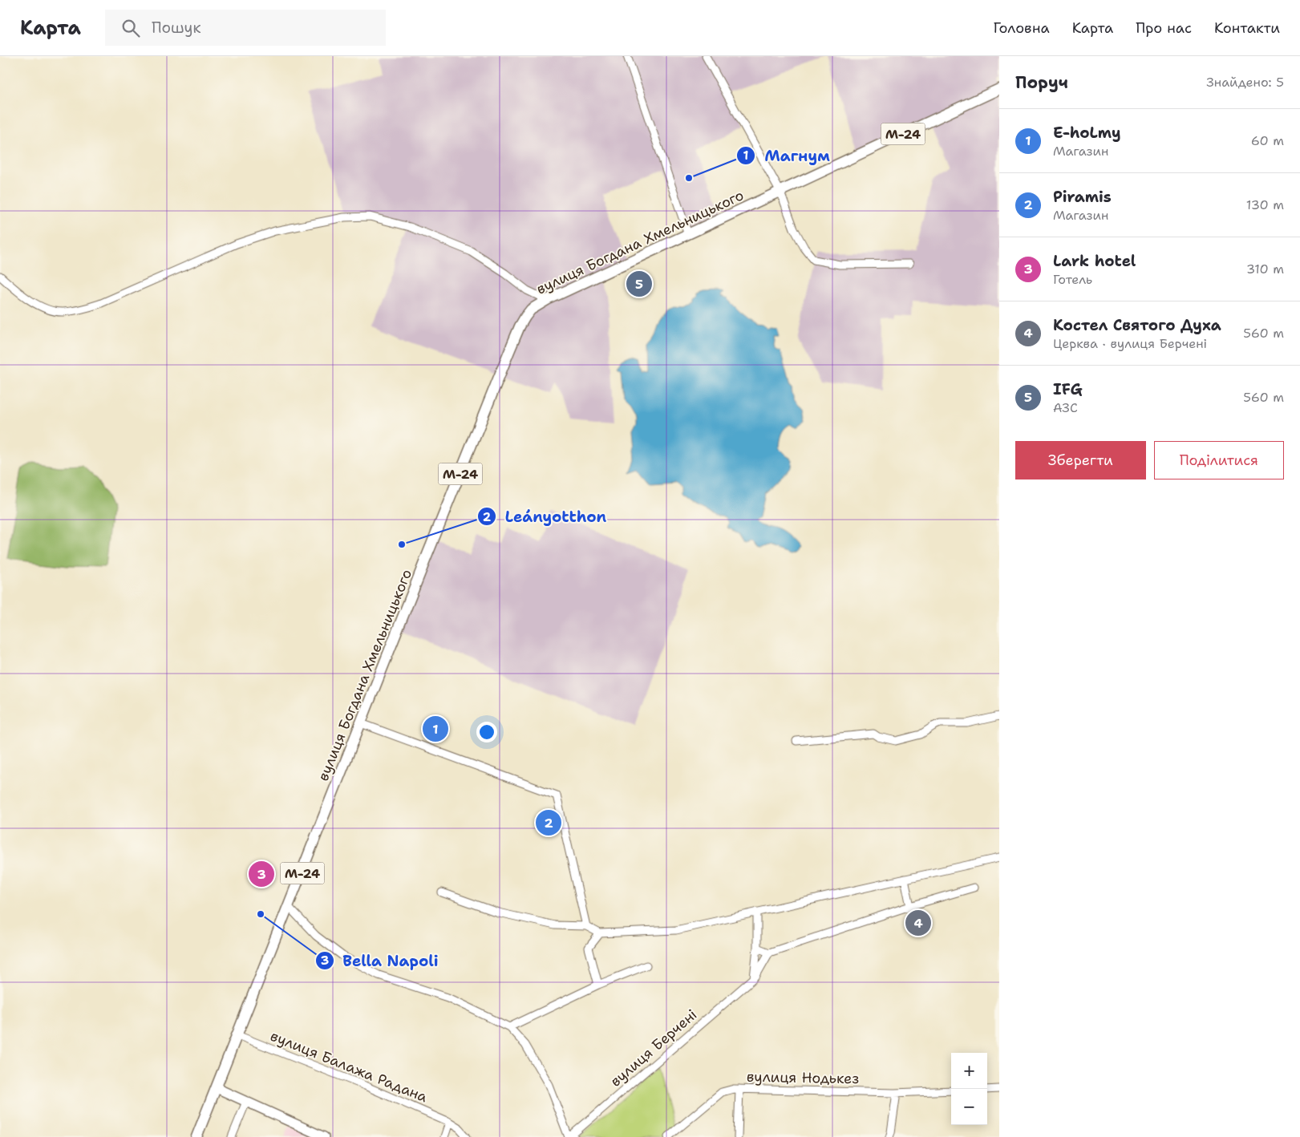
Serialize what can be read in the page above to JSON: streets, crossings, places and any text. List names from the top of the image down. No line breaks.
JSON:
{"streets":{"highway":["М-24","вулиця Богдана Хмельницького"],"street":["вулиця Берчені","вулиця Балажа Радана","вулиця Нодькез"]},"crossings":[["М-24","вулиця Богдана Хмельницького"],["вулиця Богдана Хмельницького","вулиця Балажа Радана"]],"places":["Магнум","Leányotthon","Bella Napoli"],"page":{"header":"Карта","search":"Пошук","nav":["Головна","Карта","Про нас","Контакти"],"heading":["Поруч","Знайдено: 5"],"list":[{"mark":"1","name":"E-hoLmy","note":"Магазин","value":"60 m"},{"mark":"2","name":"Piramis","note":"Магазин","value":"130 m"},{"mark":"3","name":"Lark hotel","note":"Готель","value":"310 m"},{"mark":"4","name":"Костел Святого Духа","note":"Церква · вулиця Берчені","value":"560 m"},{"mark":"5","name":"IFG","note":"АЗС","value":"560 m"}],"pins":["5","1","2","3","4"],"buttons":["Зберегти","Поділитися"],"map_buttons":["+","−"]}}
